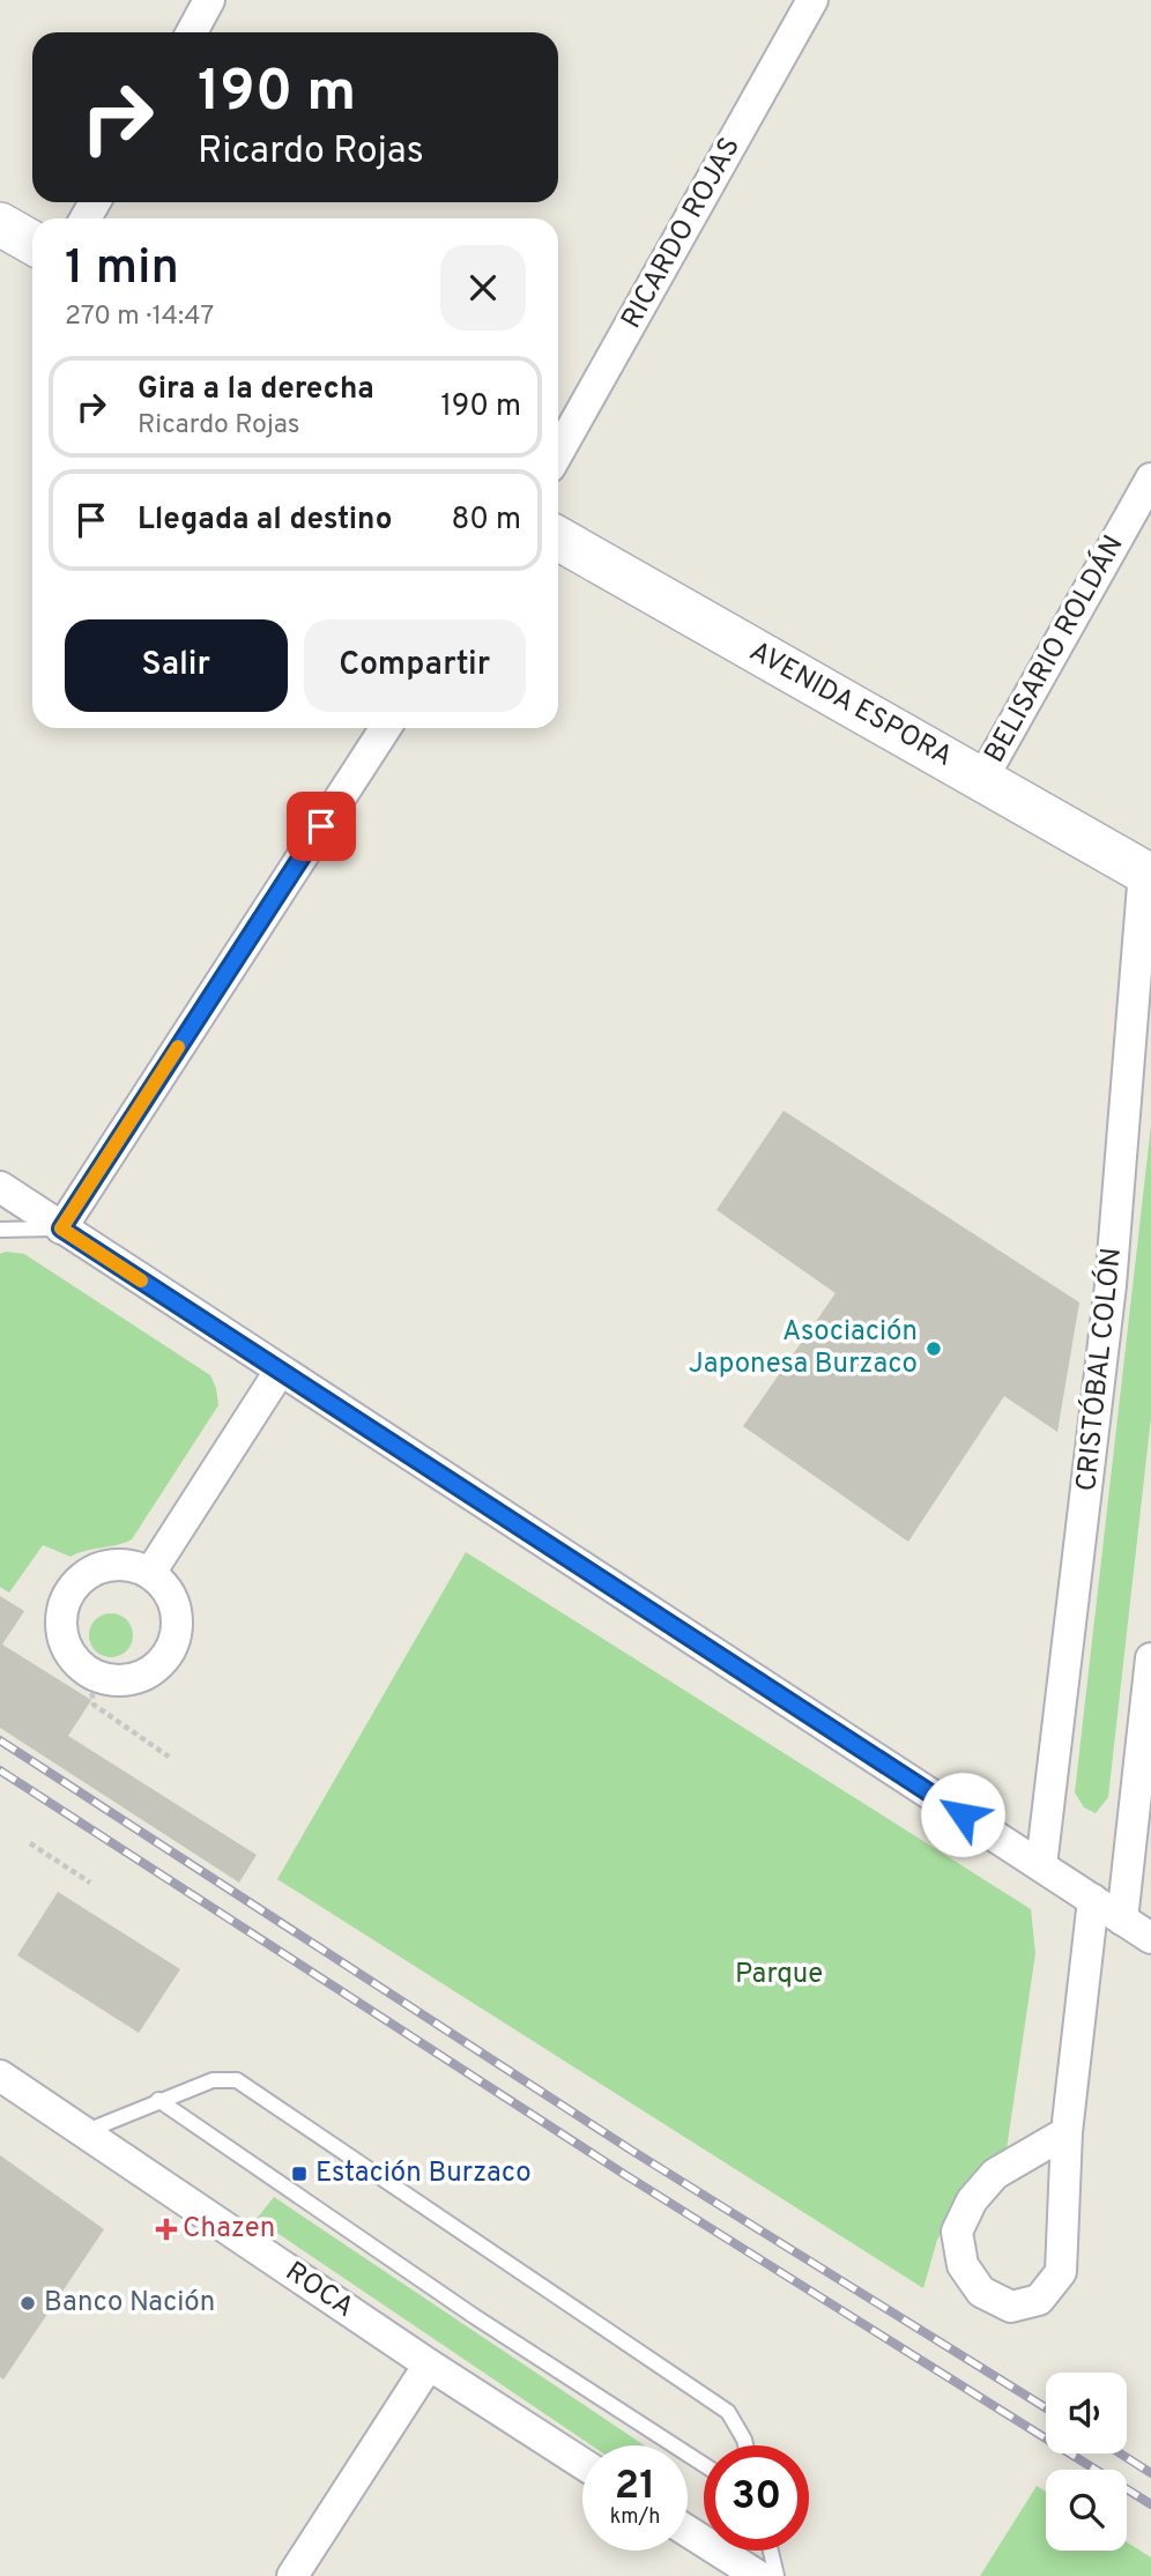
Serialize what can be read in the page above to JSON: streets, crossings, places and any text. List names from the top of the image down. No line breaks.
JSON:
{"streets":{"main road":["AVENIDA ESPORA"],"street":["RICARDO ROJAS","BELISARIO ROLDÁN","CRISTÓBAL COLÓN","ROCA"]},"crossings":[["BELISARIO ROLDÁN","AVENIDA ESPORA"],["AVENIDA ESPORA","CRISTÓBAL COLÓN"]],"parks":["Parque"],"places":{"other":["Asociación Japonesa Burzaco","Banco Nación"],"transit":["Estación Burzaco"],"health":["Chazen"]},"page":{"turn":["190 m","Ricardo Rojas"],"heading":["1 min","270 m · 14:47"],"list":[{"name":"Gira a la derecha","note":"Ricardo Rojas","value":"190 m"},{"name":"Llegada al destino","value":"80 m"}],"buttons":["Salir","Compartir"],"speed":"21 km/h","limit":"30"}}
